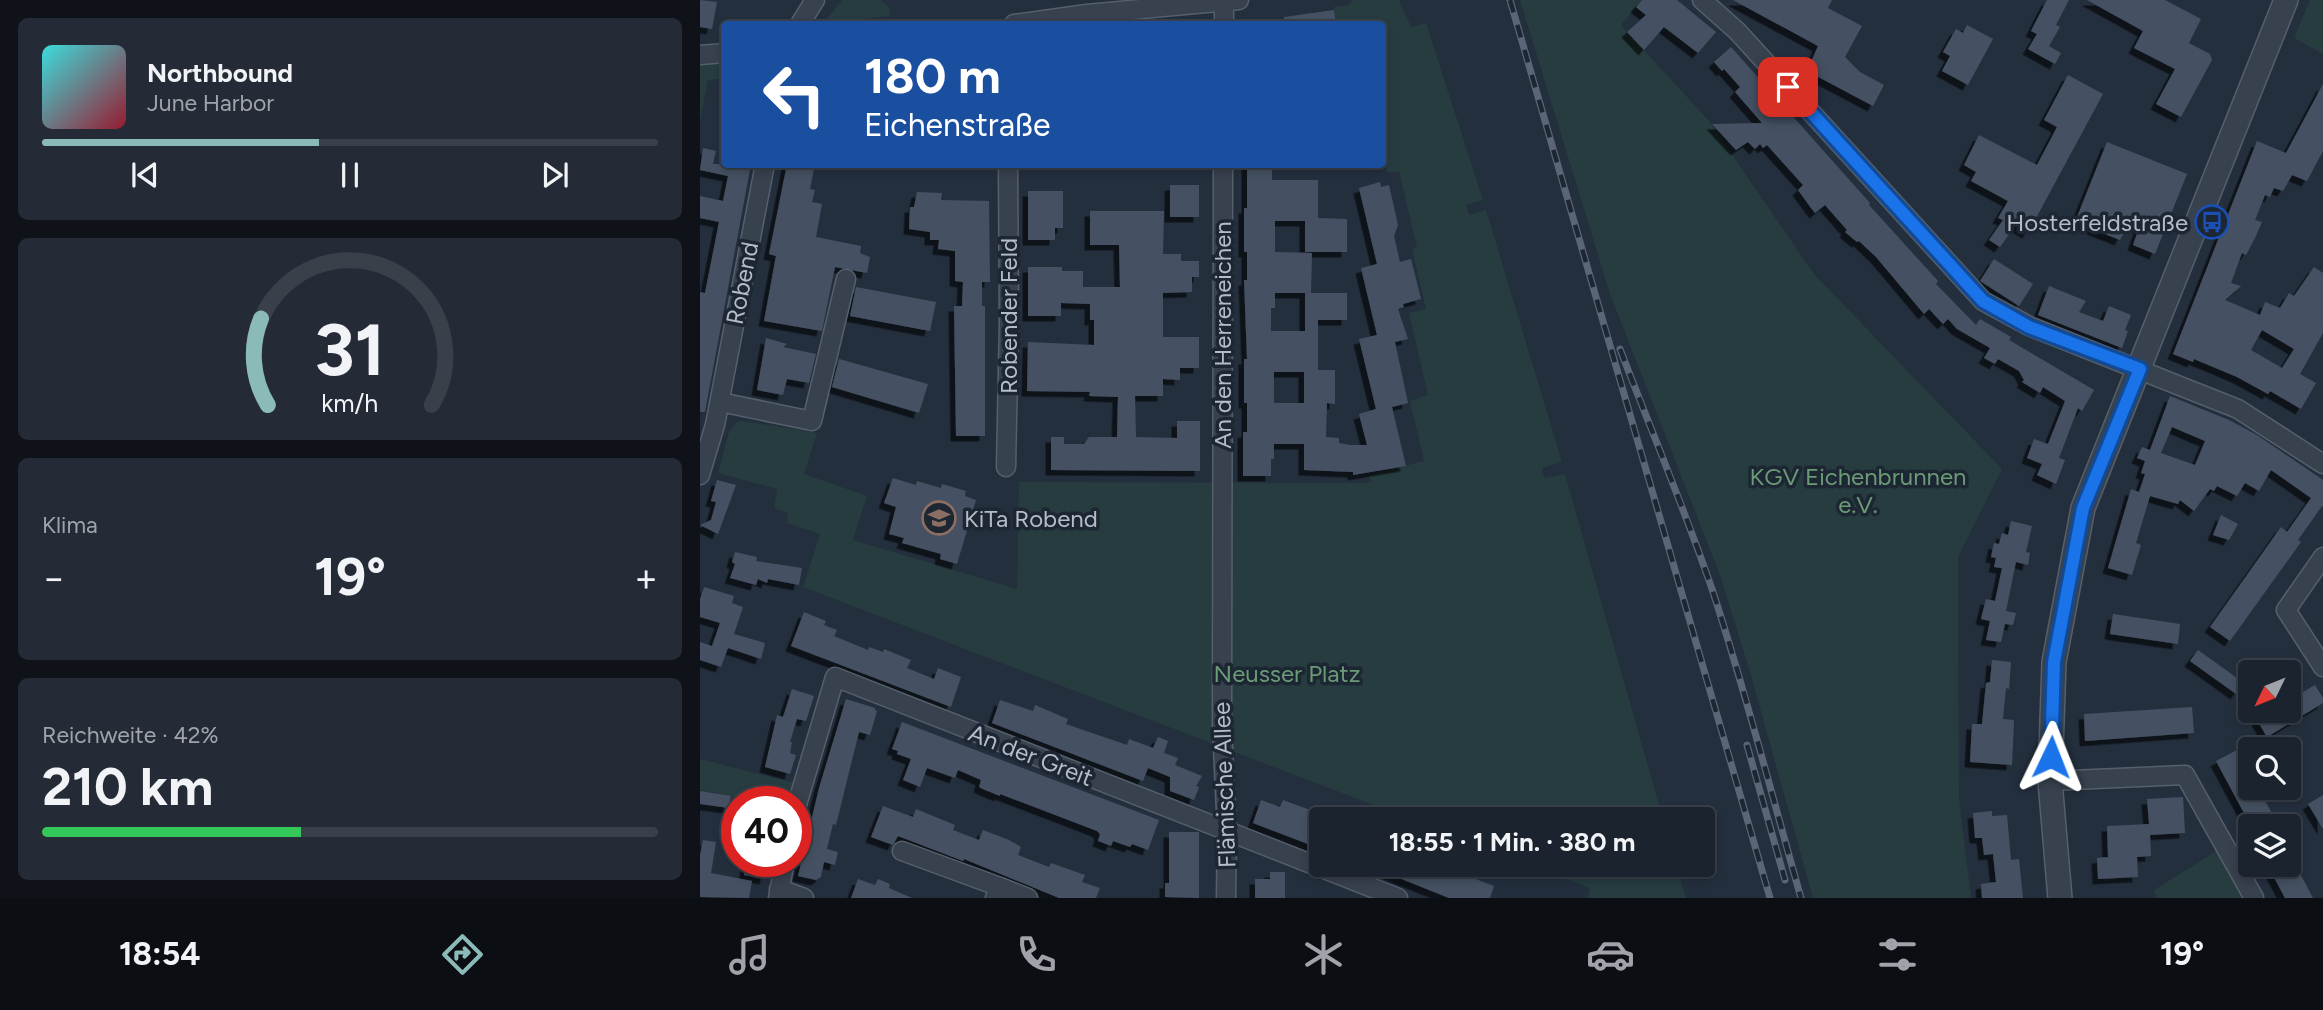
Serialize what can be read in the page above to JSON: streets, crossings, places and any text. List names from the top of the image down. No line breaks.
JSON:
{"streets":{"street":["Robend","Robender Feld","An den Herreneichen","An der Greit","Flämische Allee"]},"crossings":[["An den Herreneichen","Flämische Allee"],["An der Greit","Flämische Allee"]],"parks":["KGV Eichenbrunnen e.V.","Neusser Platz"],"places":{"bus stop":["Hosterfeldstraße"],"school or university":["KiTa Robend"]},"north":"bottom left","page":{"turn":["180 m","Eichenstraße"],"song":["Northbound","June Harbor"],"tile":["Klima",["Reichweite · 42%","210 km"]],"heat":["−","19°","+"],"limit":"40","trip":"18:55 · 1 Min. · 380 m","tabs":["18:54","19°"],"gauge":["31","km/h"]}}
